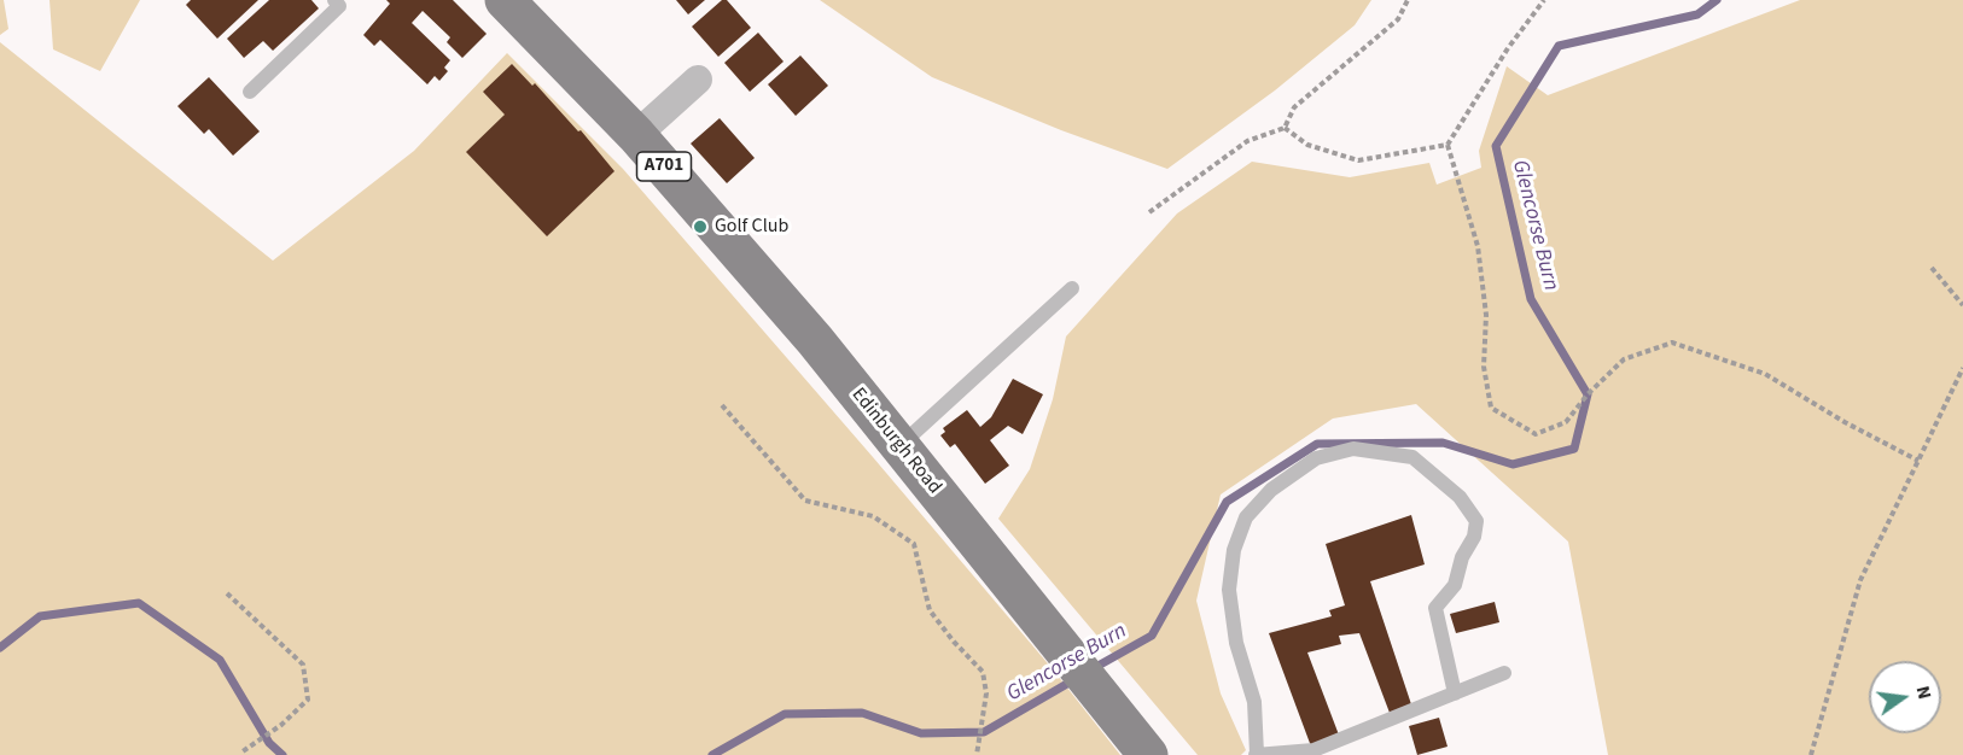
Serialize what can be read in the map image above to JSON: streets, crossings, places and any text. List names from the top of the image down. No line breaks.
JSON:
{"streets":{"main road":["A701","Edinburgh Road"]},"water":["Glencorse Burn"],"places":["Golf Club"],"north":"right"}
